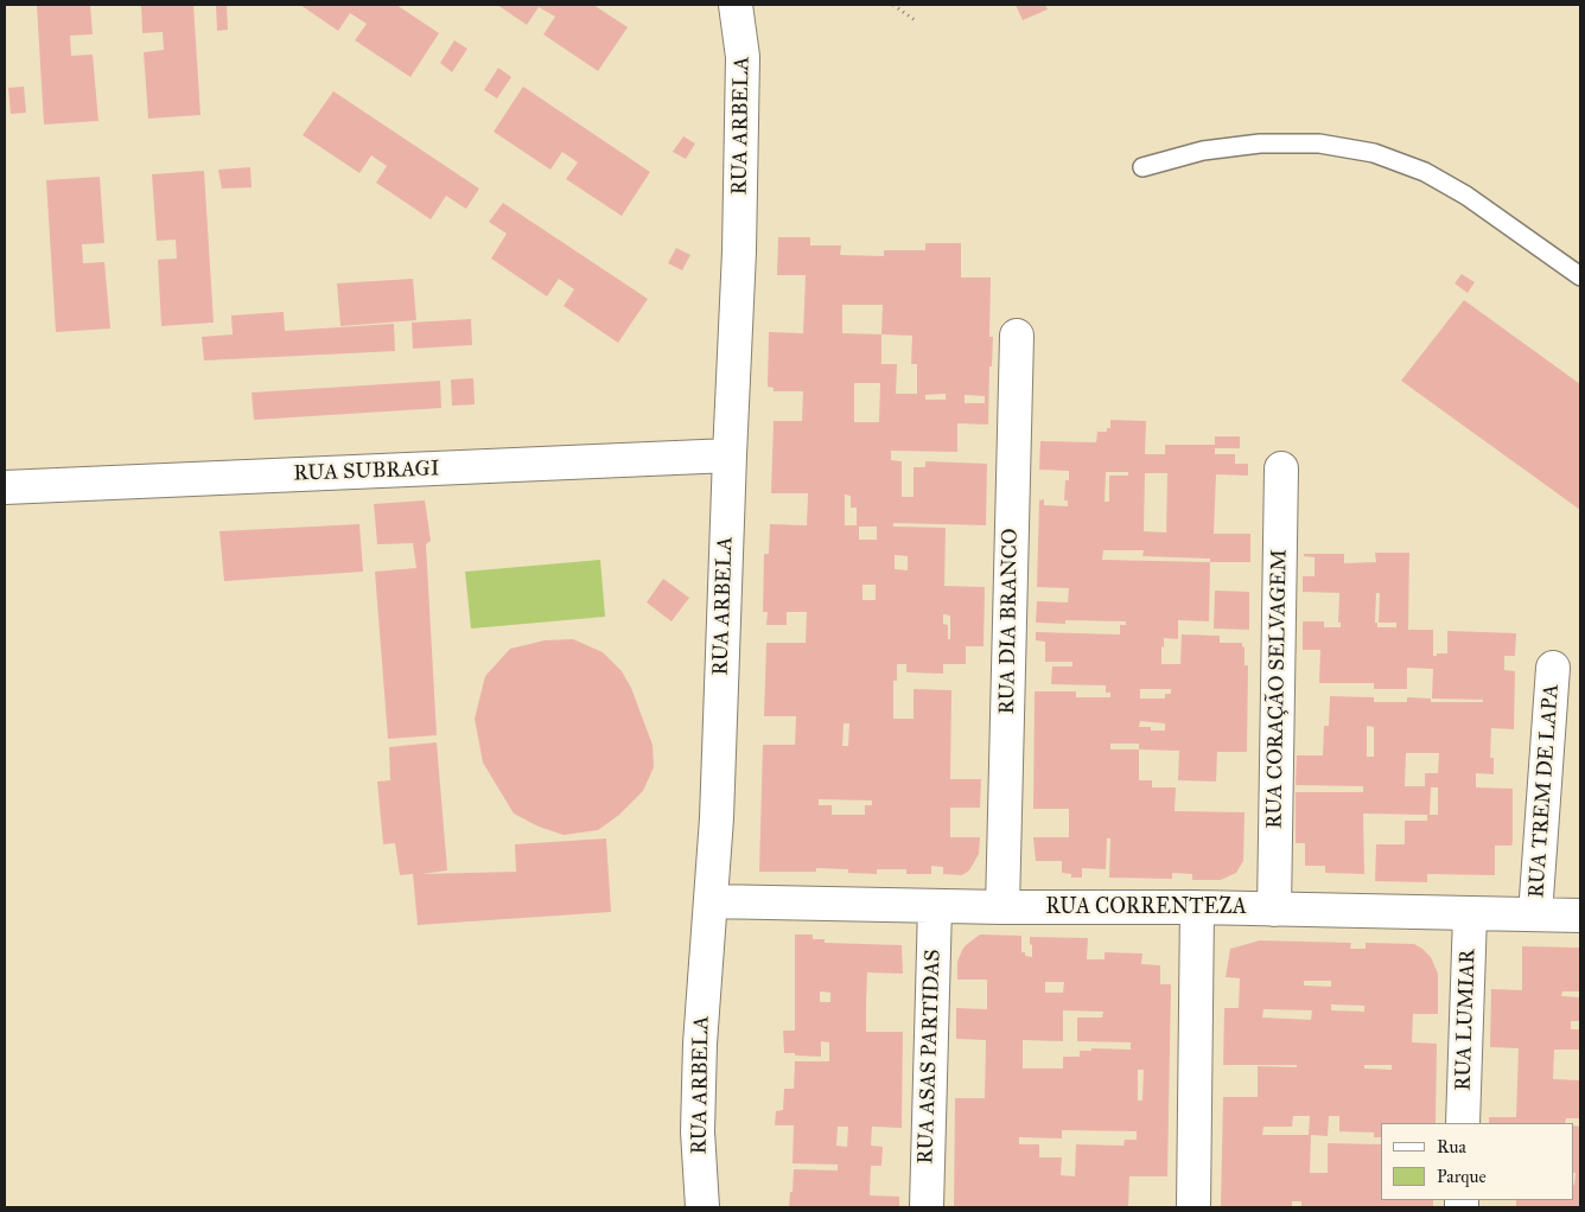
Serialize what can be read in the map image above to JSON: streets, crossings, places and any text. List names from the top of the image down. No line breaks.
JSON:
{"streets":{"street":["RUA ARBELA","RUA SUBRAGI","RUA DIA BRANCO","RUA CORAÇÃO SELVAGEM","RUA TREM DE LAPA","RUA CORRENTEZA","RUA LUMIAR","RUA ASAS PARTIDAS"]},"crossings":[["RUA ARBELA","RUA SUBRAGI"],["RUA ARBELA","RUA CORRENTEZA"],["RUA DIA BRANCO","RUA CORRENTEZA"],["RUA CORAÇÃO SELVAGEM","RUA CORRENTEZA"],["RUA TREM DE LAPA","RUA CORRENTEZA"],["RUA CORRENTEZA","RUA LUMIAR"],["RUA CORRENTEZA","RUA ASAS PARTIDAS"]],"legend":["Rua","Parque"]}
